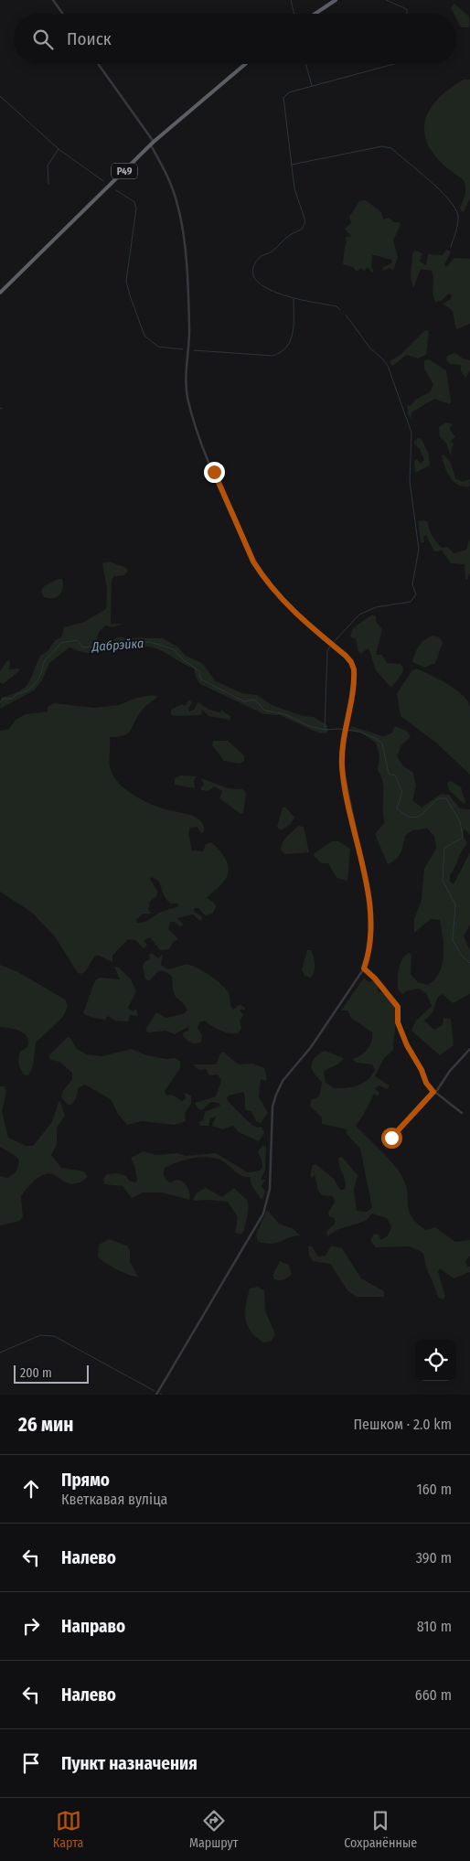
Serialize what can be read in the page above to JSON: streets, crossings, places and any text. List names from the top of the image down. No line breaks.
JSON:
{"streets":{"highway":["Р49"]},"water":["Дабрэйка"],"scale_bar":"200 m","page":{"search":"Поиск","scale":"200 m","heading":["26 мин","Пешком · 2.0 km"],"list":[["Прямо","Кветкавая вуліца","160 m"],["Налево","390 m"],["Направо","810 m"],["Налево","660 m"],"Пункт назначения"],"nav":["Карта","Маршрут","Сохранённые"]}}
